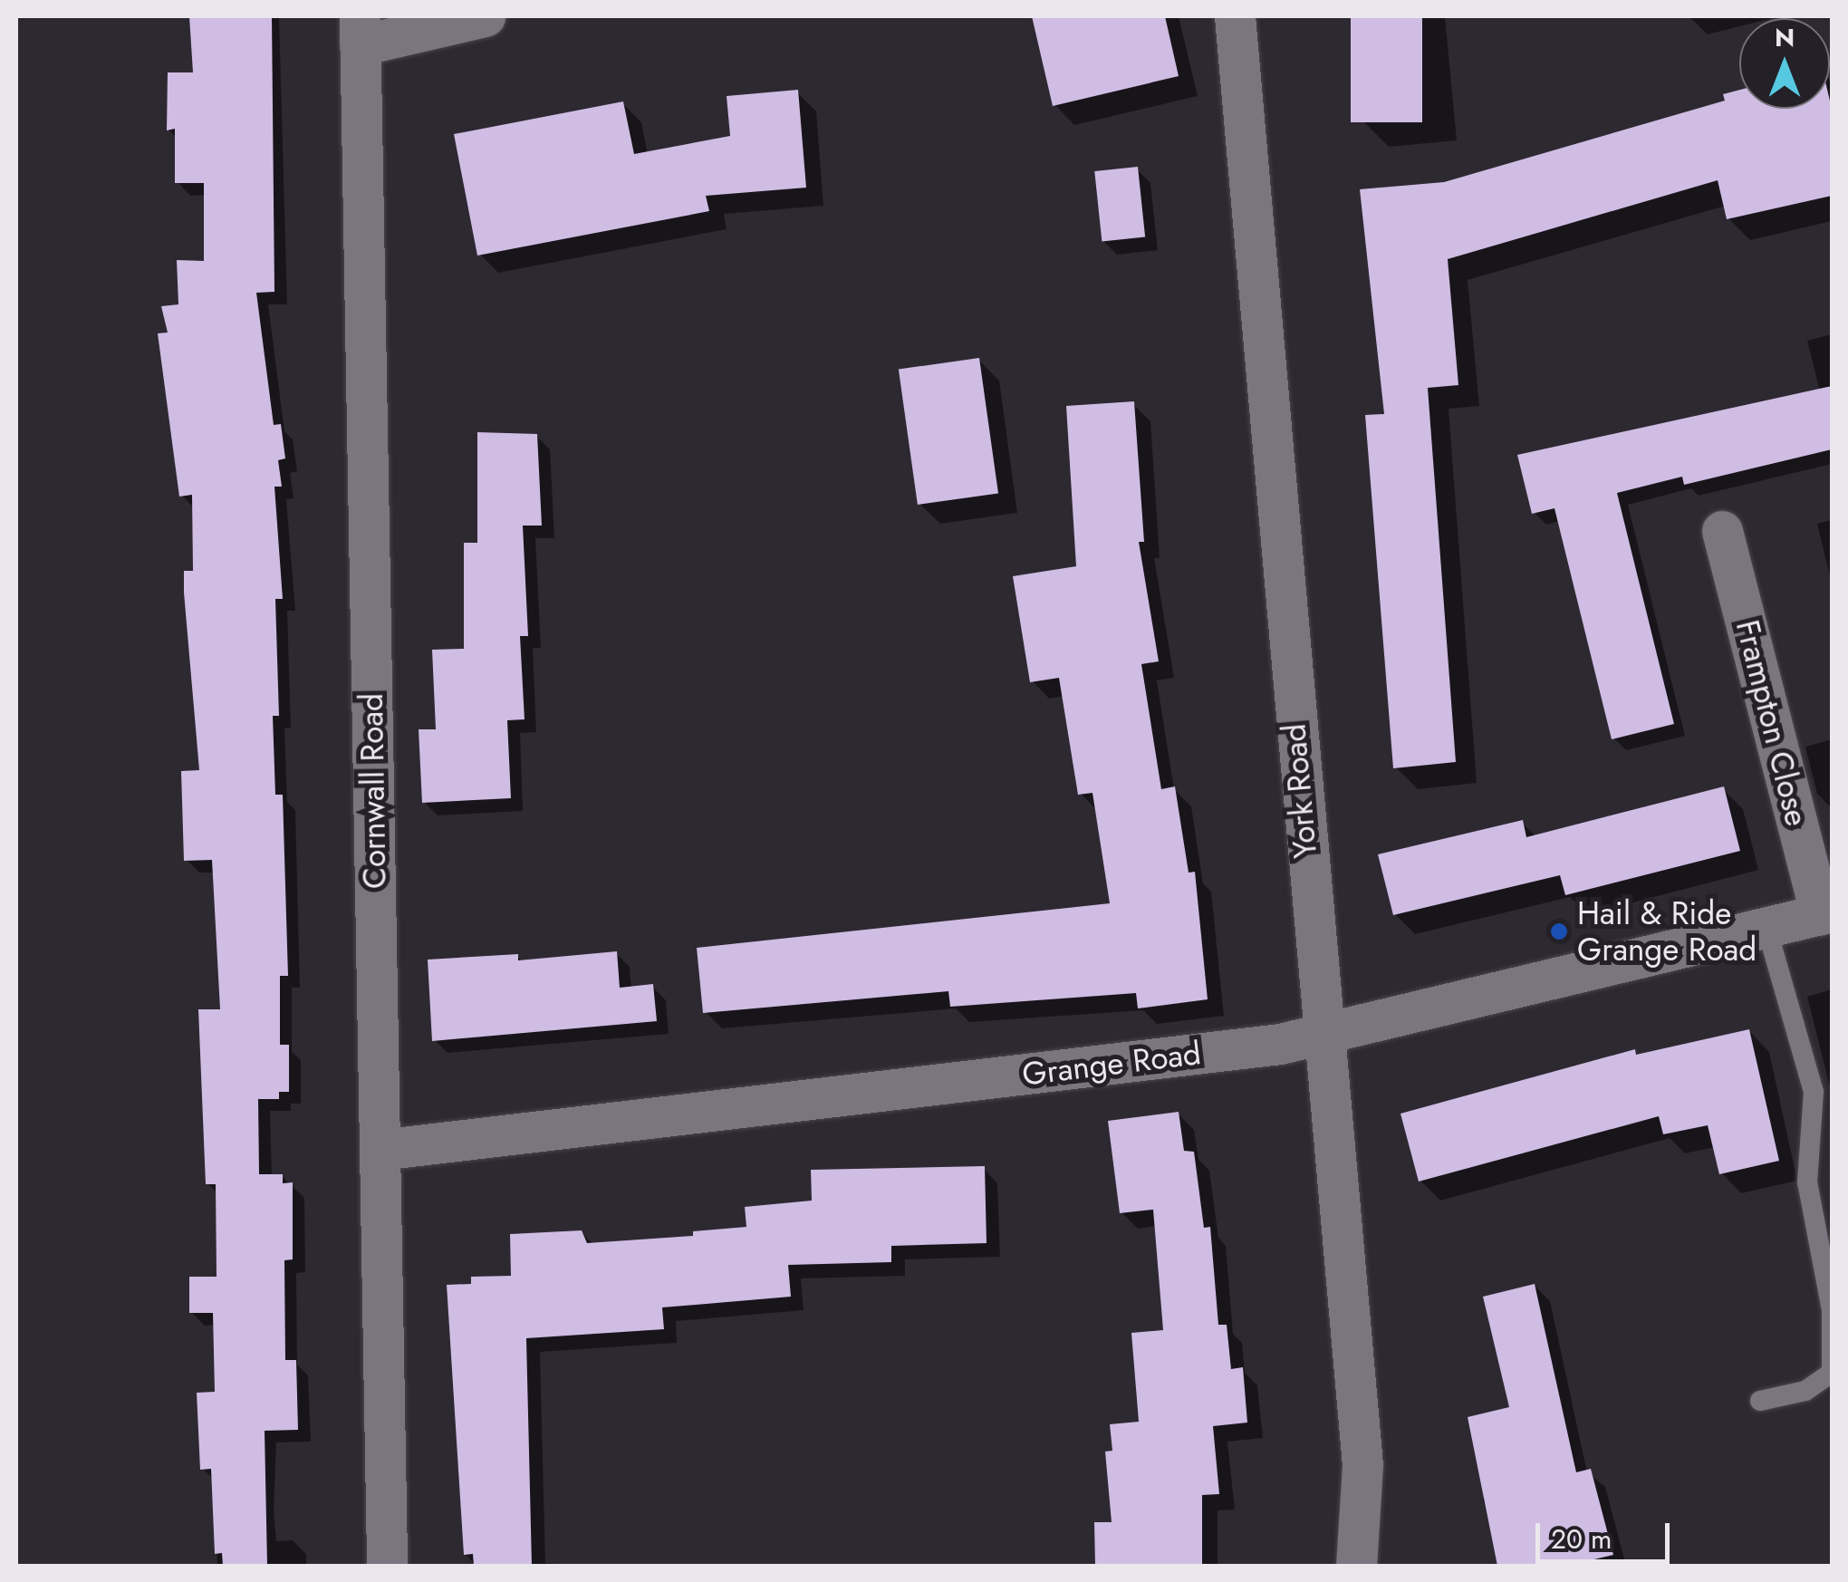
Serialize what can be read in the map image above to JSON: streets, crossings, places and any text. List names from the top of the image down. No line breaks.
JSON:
{"streets":{"street":["Frampton Close","Cornwall Road","York Road","Grange Road"]},"crossings":[["Frampton Close","Grange Road"],["Cornwall Road","Grange Road"],["York Road","Grange Road"]],"places":["Hail & Ride Grange Road"],"scale_bar":"20 m","north":"top"}
